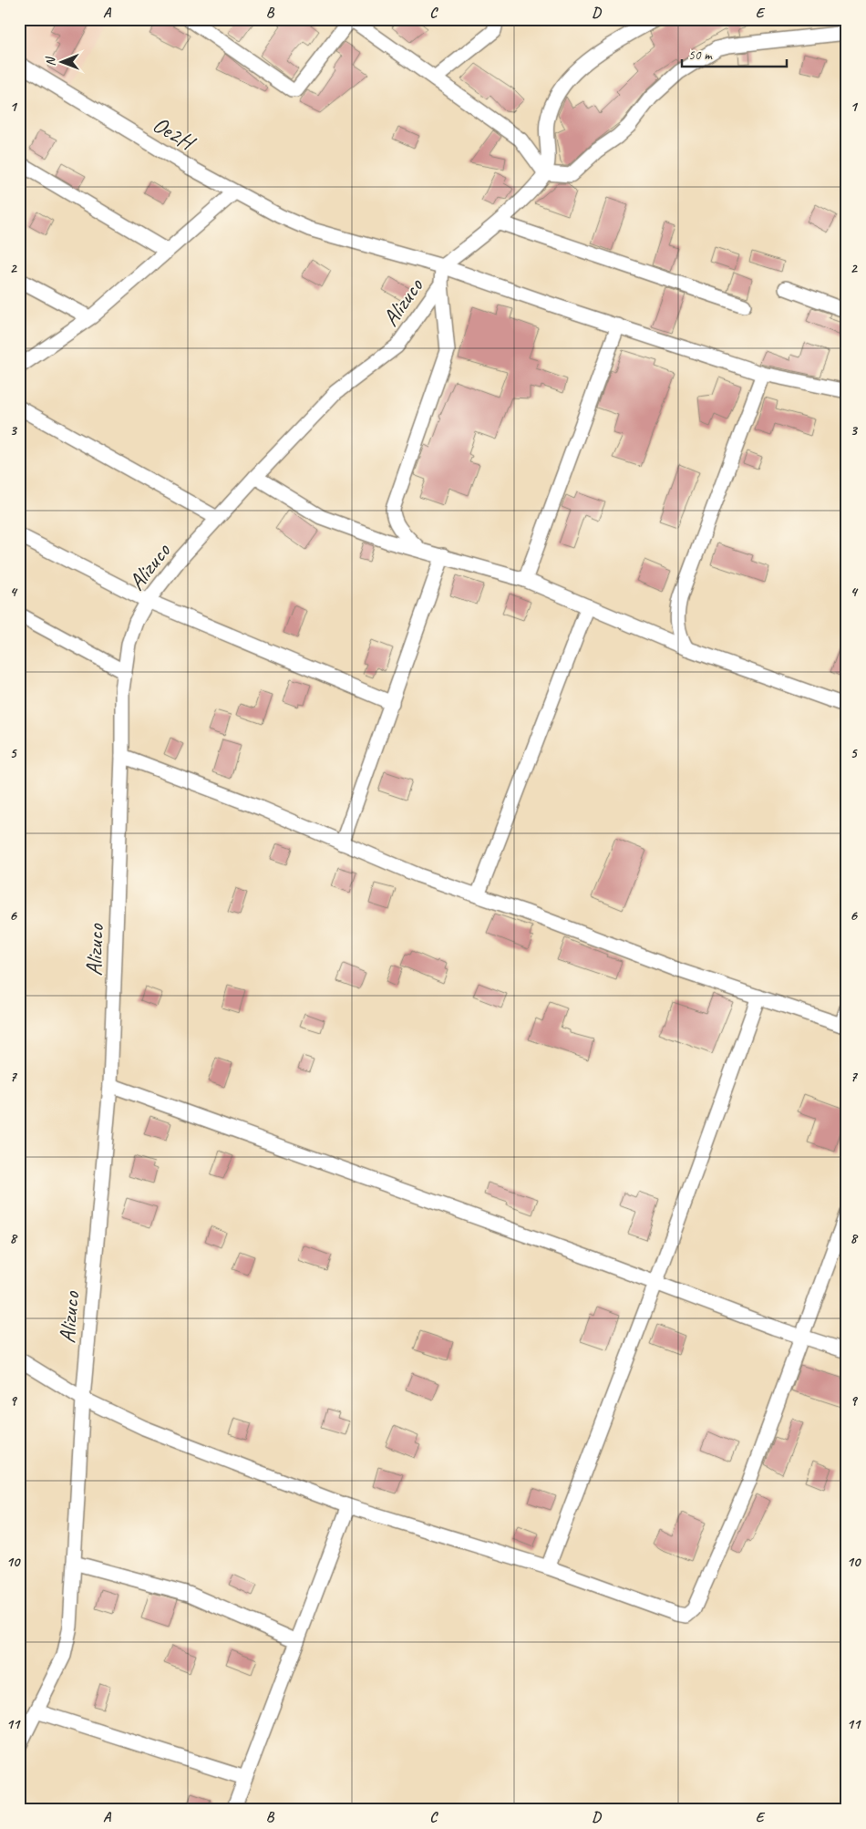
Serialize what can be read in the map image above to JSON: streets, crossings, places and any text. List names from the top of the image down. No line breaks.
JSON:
{"streets":{"street":["Oe2H","Alizuco"]},"crossings":[["Oe2H","Alizuco"]],"scale_bar":"50 m","north":"left","grid":{"columns":["A","B","C","D","E"],"rows":["1","2","3","4","5","6","7","8","9","10","11"]}}
